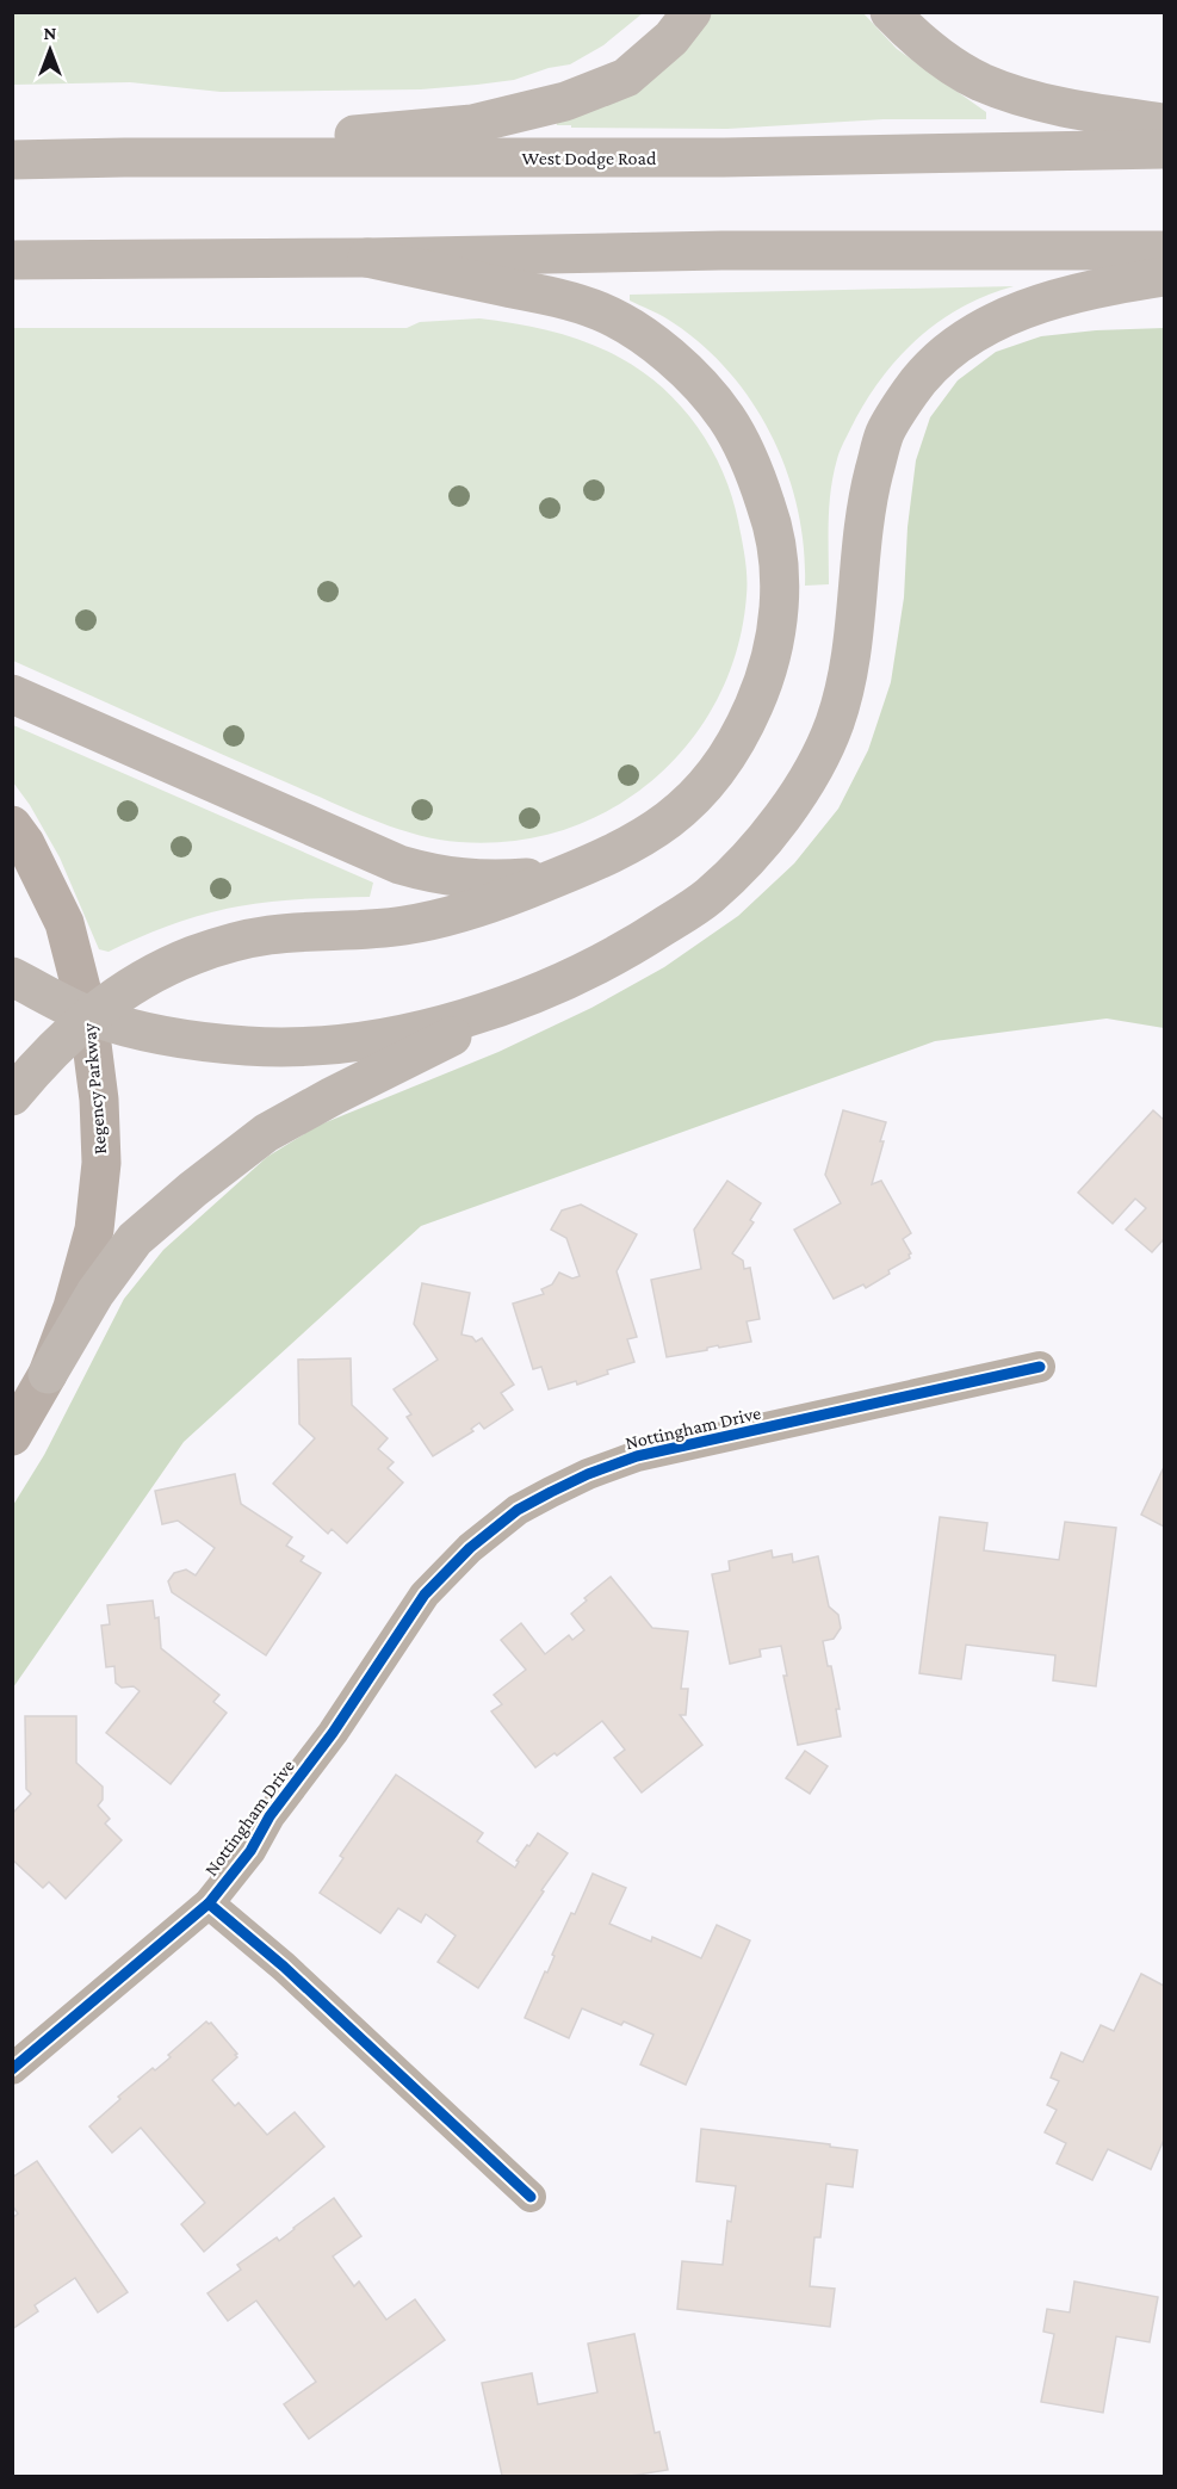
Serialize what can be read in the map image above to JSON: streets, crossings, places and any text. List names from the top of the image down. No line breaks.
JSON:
{"streets":{"highway":["West Dodge Road"],"main road":["Regency Parkway"],"street":["Nottingham Drive"]},"north":"top"}
